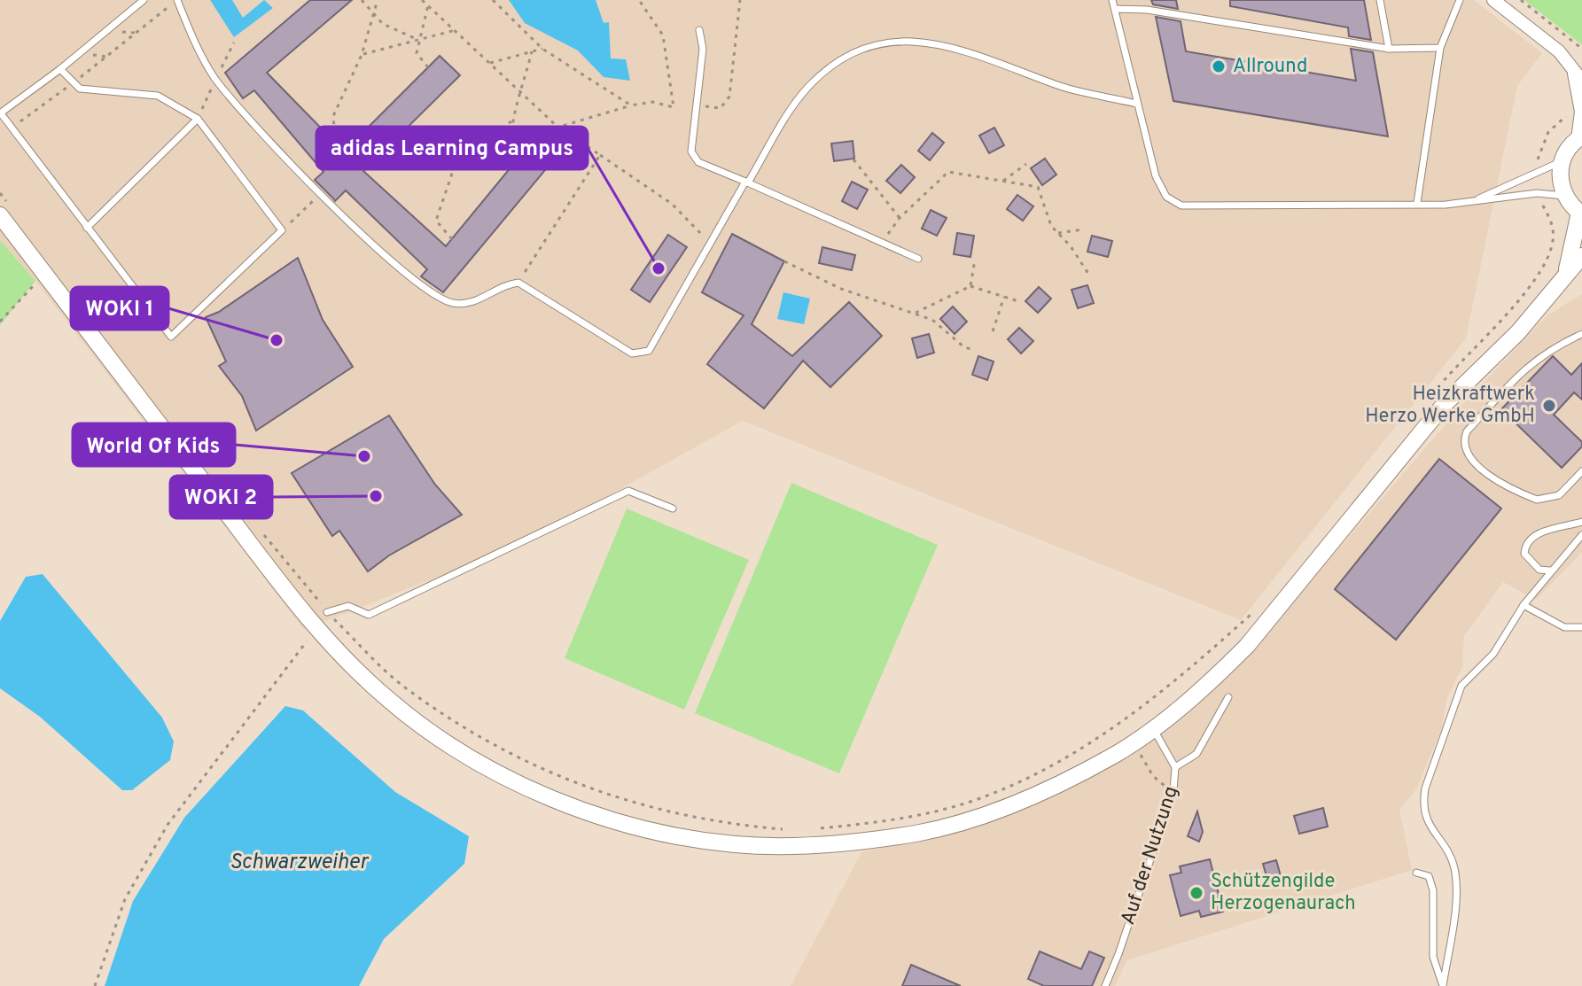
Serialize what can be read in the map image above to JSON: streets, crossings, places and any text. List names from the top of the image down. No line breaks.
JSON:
{"streets":{"lane":["Auf der Nutzung"]},"water":["Schwarzweiher"],"places":["Allround","adidas Learning Campus","WOKI 1","Heizkraftwerk Herzo Werke GmbH","World Of Kids","WOKI 2","Schützengilde Herzogenaurach"]}
